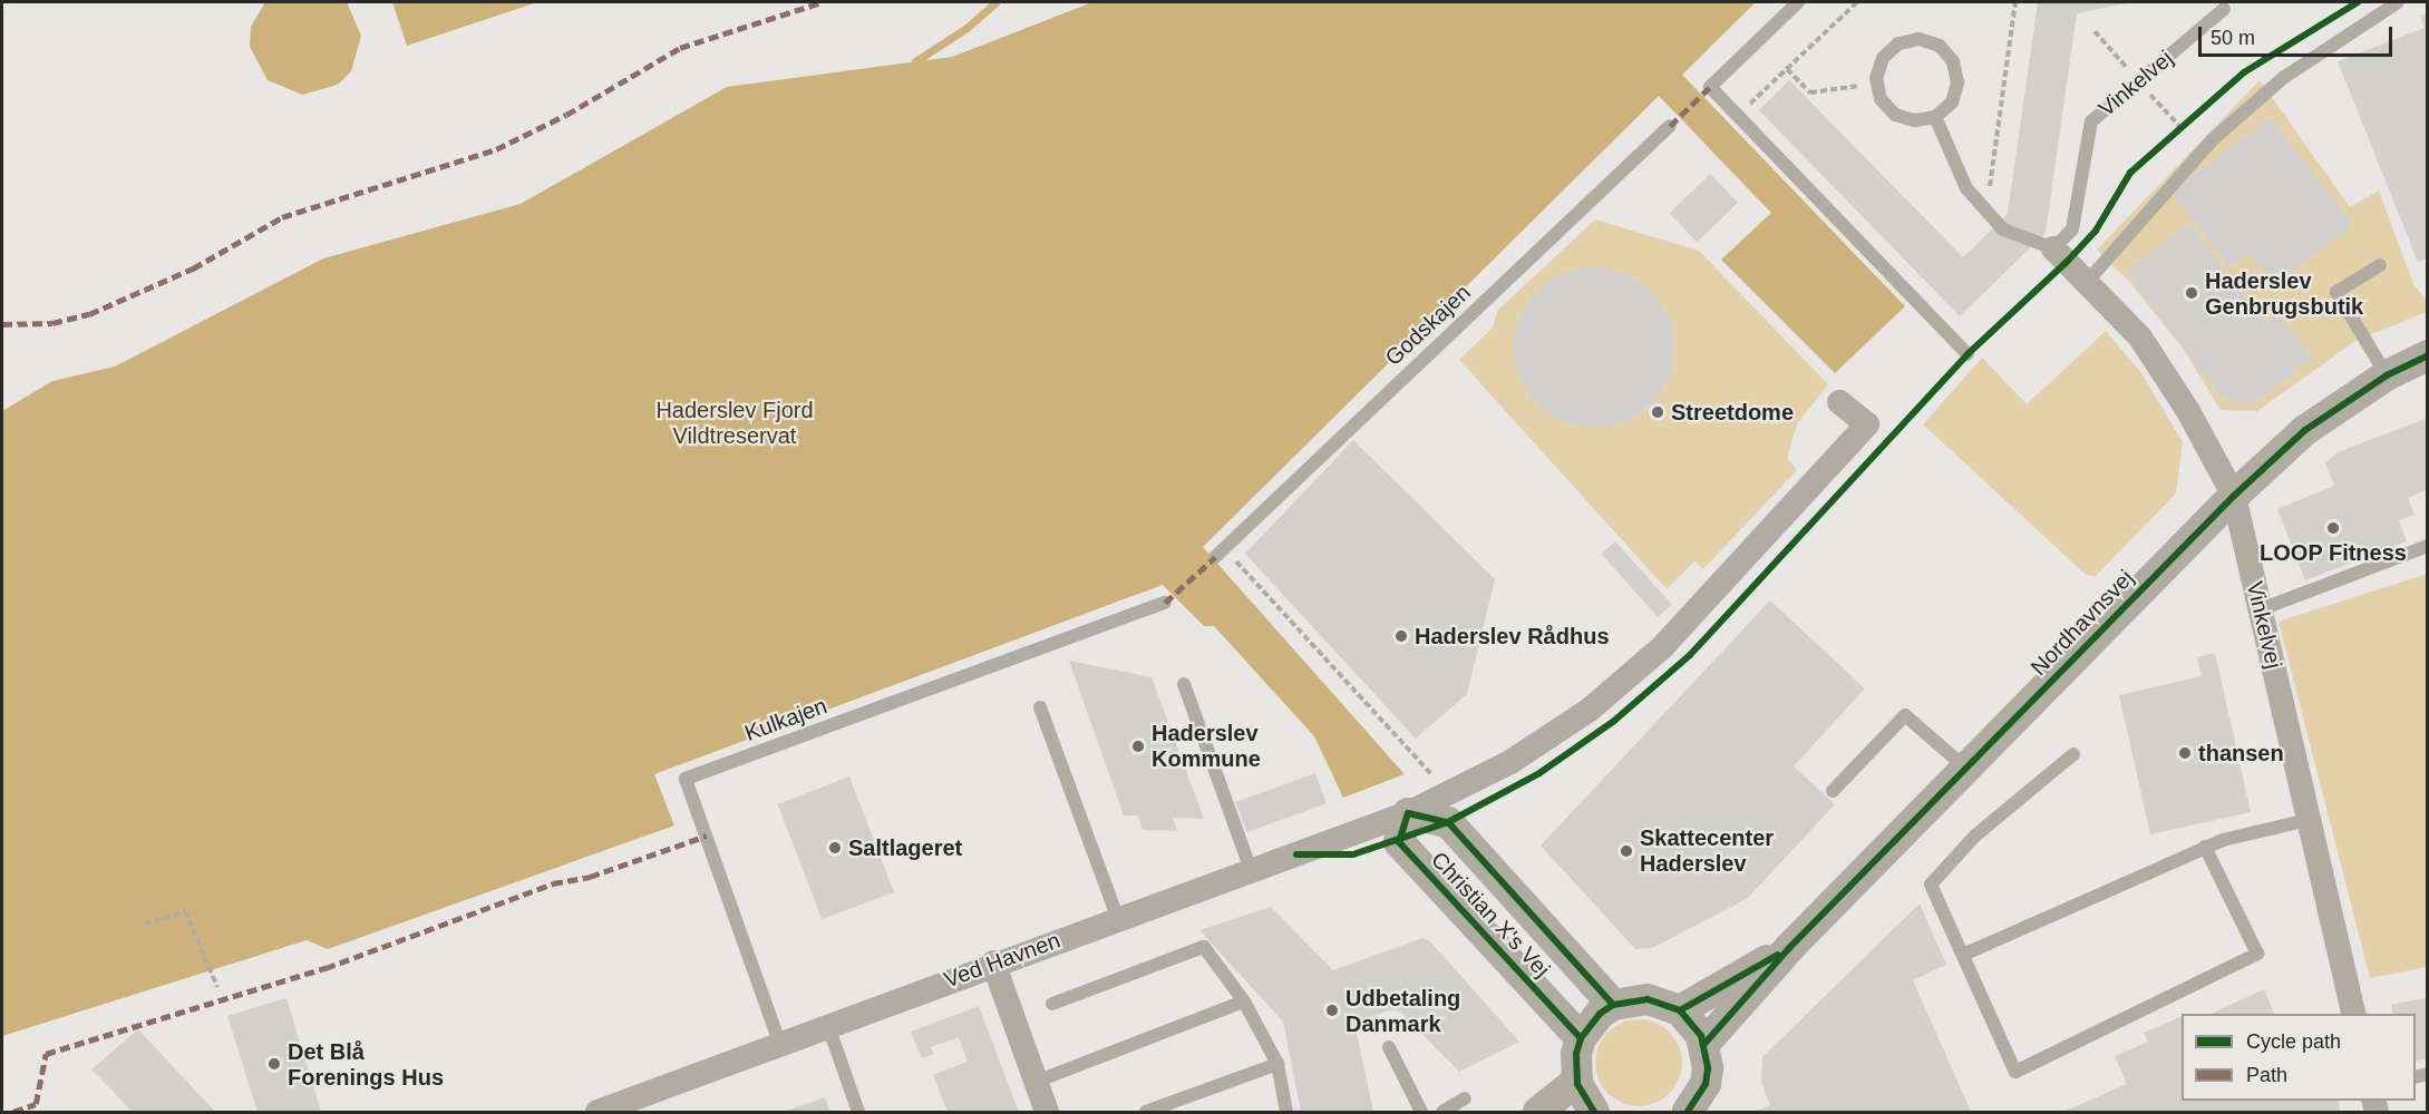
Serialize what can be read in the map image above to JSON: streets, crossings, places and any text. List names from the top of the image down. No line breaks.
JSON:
{"streets":{"street":["Vinkelvej","Nordhavnsvej","Christian X's Vej","Ved Havnen"],"lane":["Godskajen","Kulkajen"]},"crossings":[["Vinkelvej","Nordhavnsvej"],["Kulkajen","Ved Havnen"],["Christian X's Vej","Ved Havnen"]],"parks":["Haderslev Fjord Vildtreservat"],"places":["Haderslev Genbrugsbutik","Streetdome","LOOP Fitness","Haderslev Rådhus","Haderslev Kommune","thansen","Saltlageret","Skattecenter Haderslev","Udbetaling Danmark","Det Blå Forenings Hus"],"legend":["Cycle path","Path"],"scale_bar":"50 m"}
